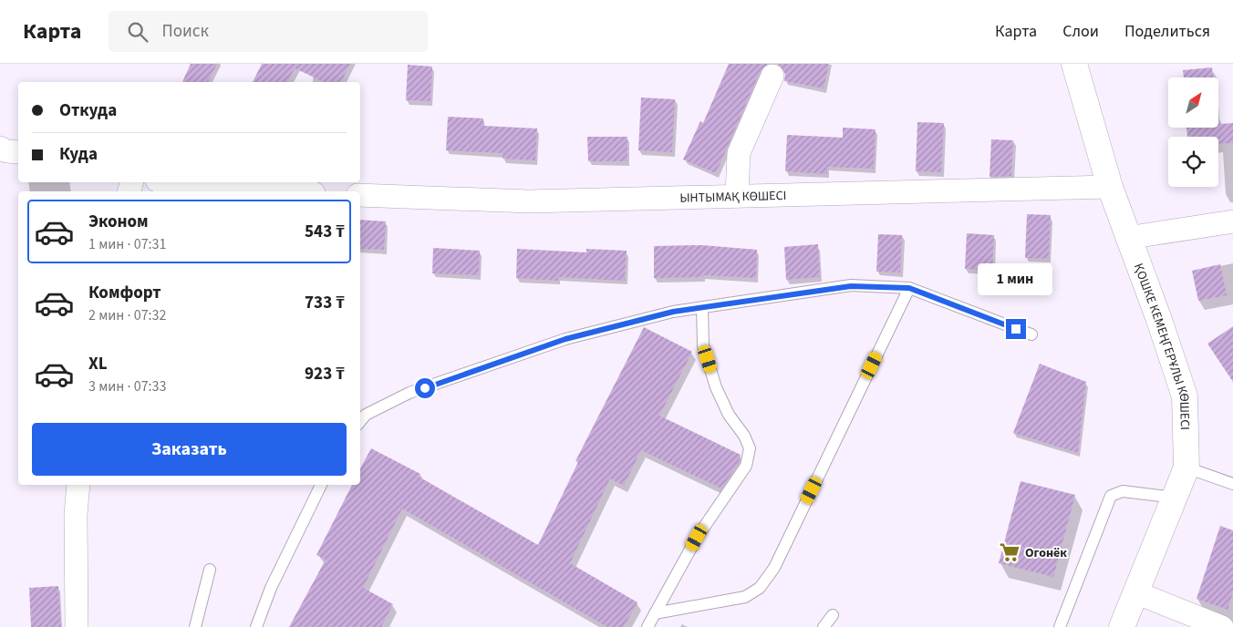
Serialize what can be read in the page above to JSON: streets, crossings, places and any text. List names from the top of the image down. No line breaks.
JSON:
{"streets":{"street":["ЫНТЫМАҚ КӨШЕСІ","ҚОШКЕ КЕМЕҢГЕРҰЛЫ КӨШЕСІ"]},"crossings":[["ЫНТЫМАҚ КӨШЕСІ","ҚОШКЕ КЕМЕҢГЕРҰЛЫ КӨШЕСІ"]],"places":{"supermarket":["Огонёк"]},"north":"top right","page":{"header":"Карта","search":"Поиск","nav":["Карта","Слои","Поделиться"],"banner":["Откуда","Куда"],"list":[{"name":"Эконом","note":"1 мин · 07:31","value":"543 ₸"},{"name":"Комфорт","note":"2 мин · 07:32","value":"733 ₸"},{"name":"XL","note":"3 мин · 07:33","value":"923 ₸"}],"bubble":"1 мин","buttons":"Заказать"}}
